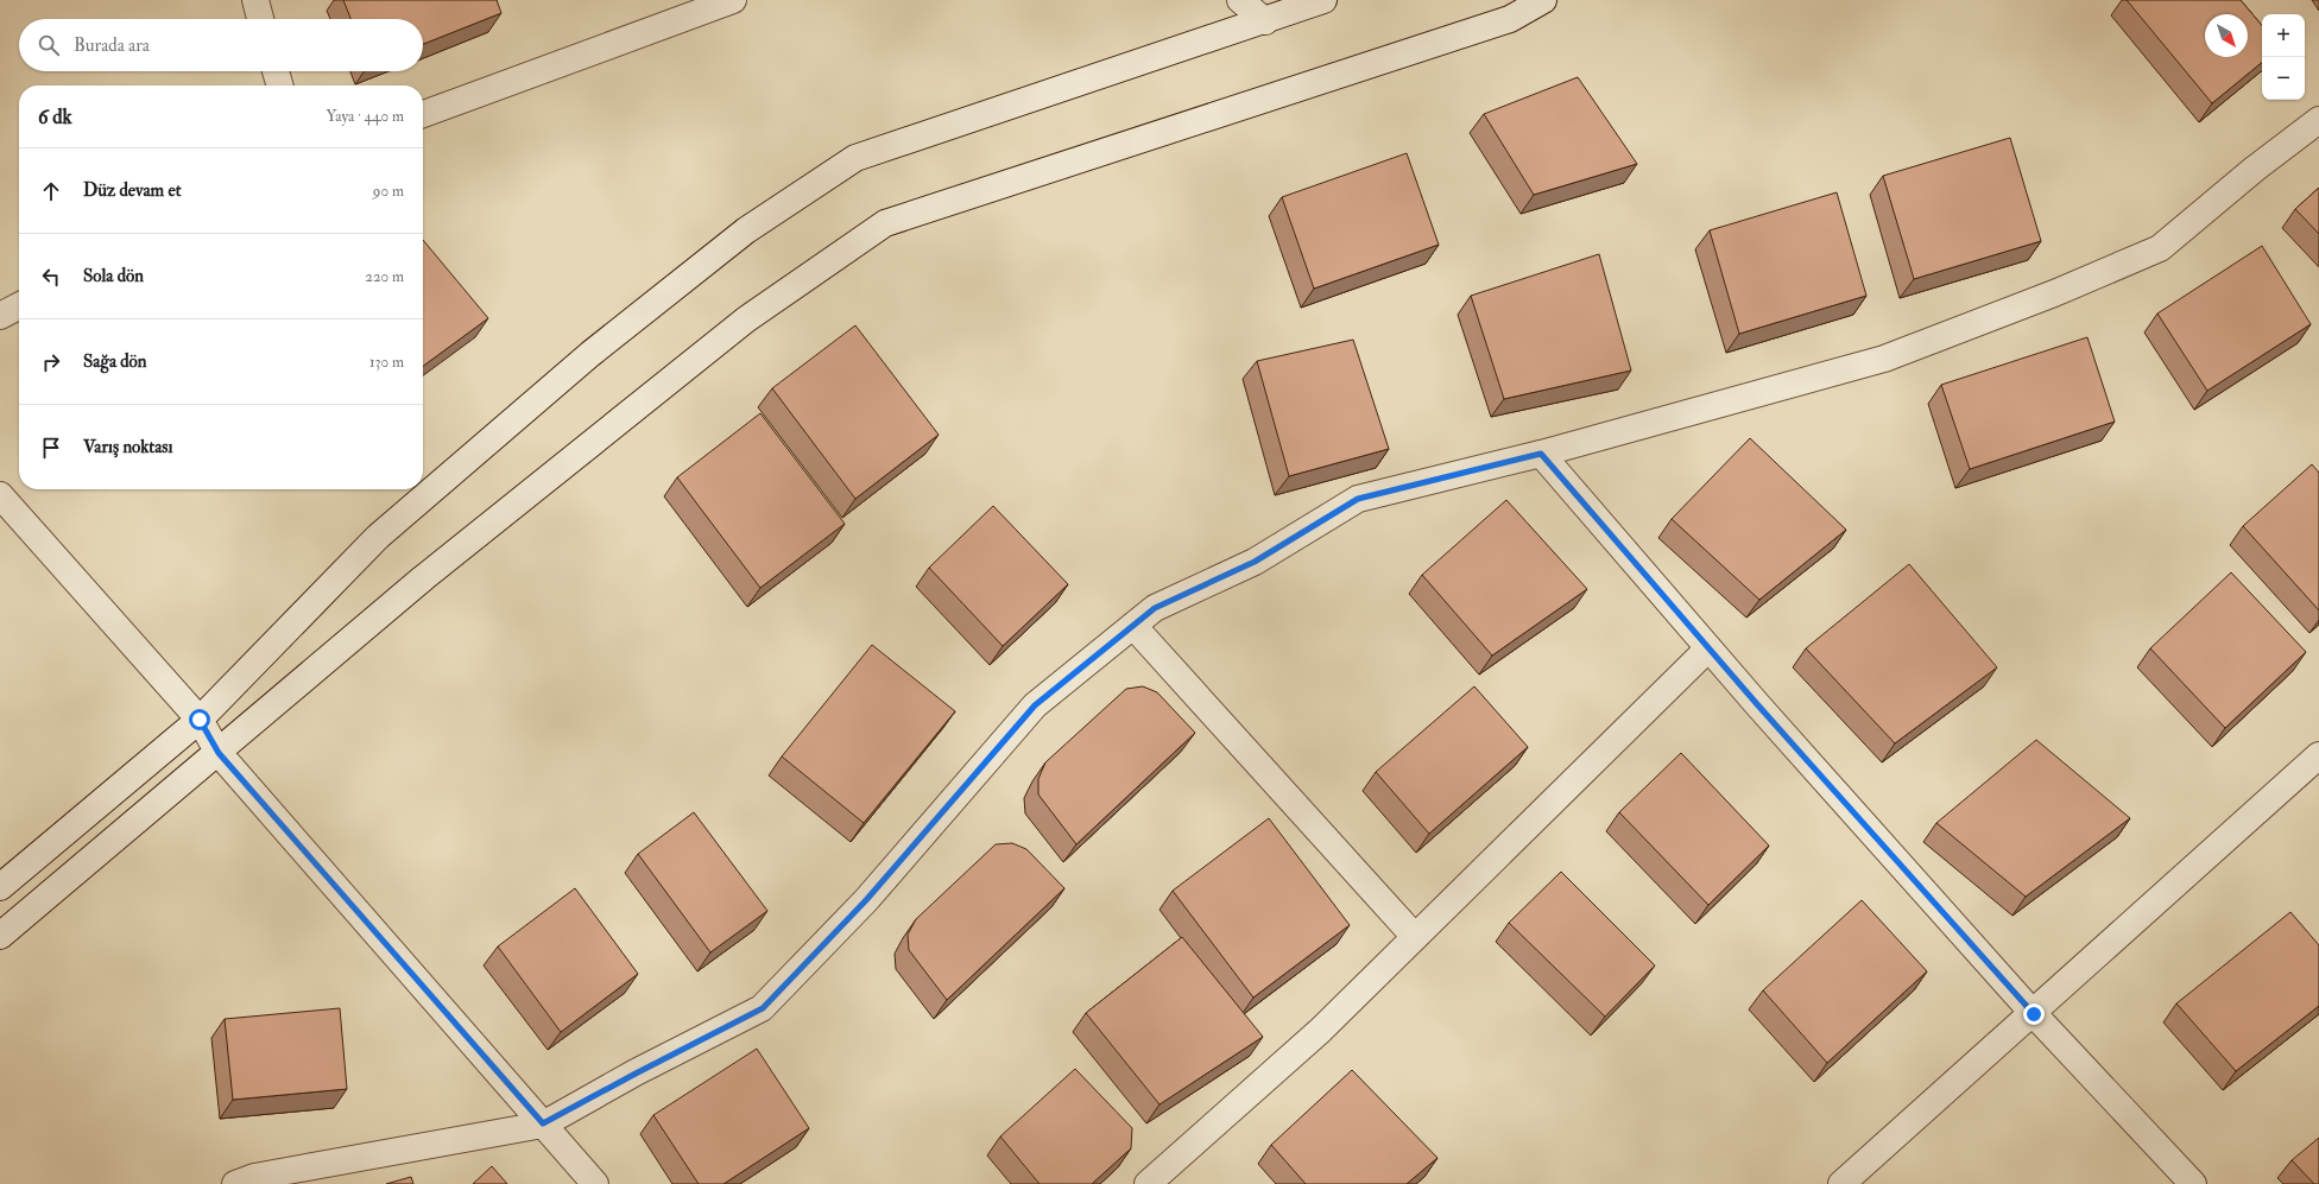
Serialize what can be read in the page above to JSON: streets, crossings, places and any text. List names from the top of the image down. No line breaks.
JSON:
{"north":"bottom right","page":{"map_buttons":["+","−"],"search":"Burada ara","heading":["6 dk","Yaya · 440 m"],"list":[["Düz devam et","90 m"],["Sola dön","220 m"],["Sağa dön","130 m"],"Varış noktası"]}}
